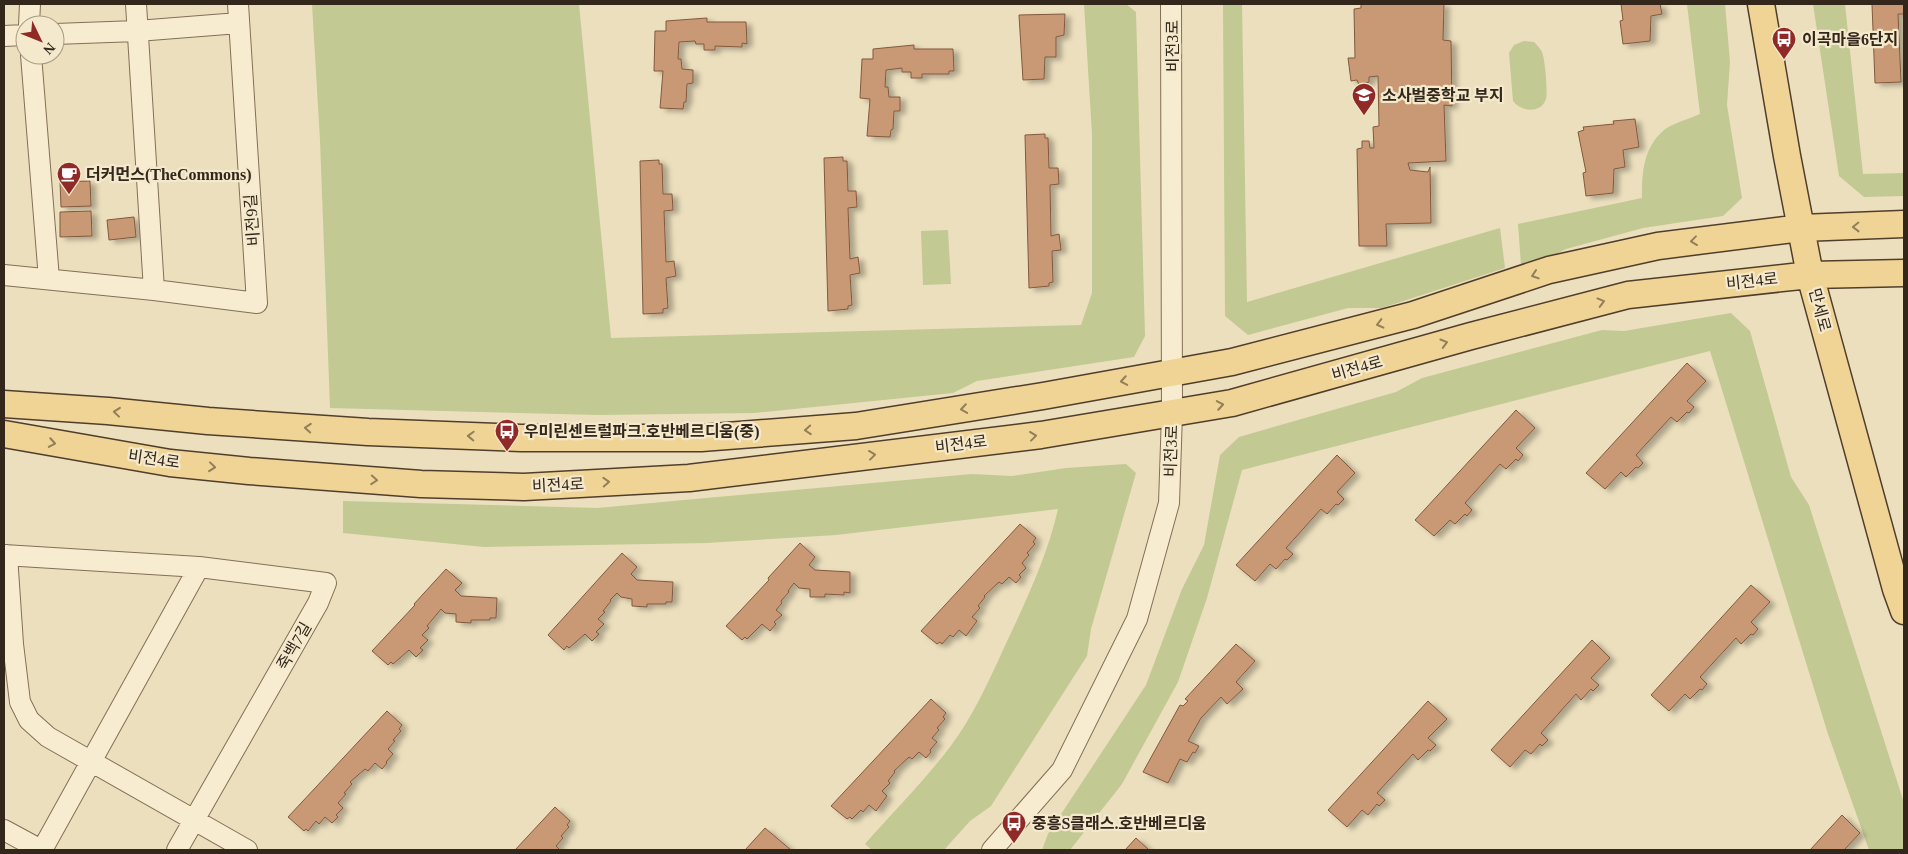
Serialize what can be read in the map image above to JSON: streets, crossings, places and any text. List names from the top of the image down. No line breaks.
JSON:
{"streets":{"main road":["비전4로","만세로"],"street":["비전3로","비전9길","죽백7길"]},"crossings":[["비전3로","비전4로"],["비전4로","만세로"]],"places":{"bus stop":["이곡마을6단지","우미린센트럴파크.호반베르디움(중)","중흥S클래스.호반베르디움"],"school or university":["소사벌중학교 부지"],"cafe":["더커먼스(TheCommons)"]},"north":"bottom right"}
